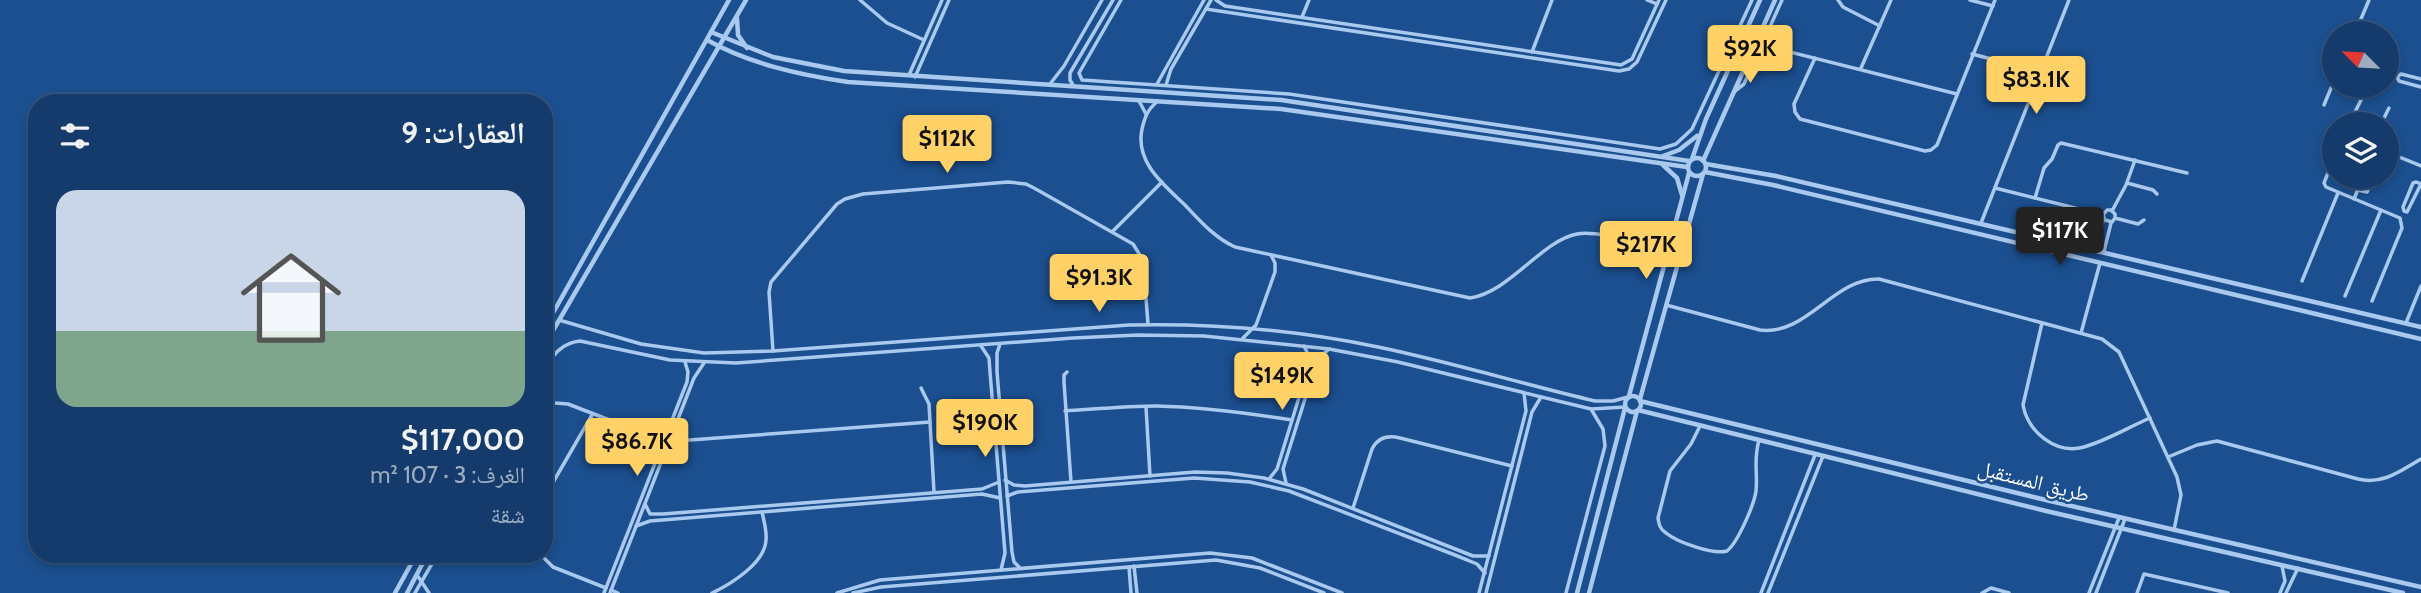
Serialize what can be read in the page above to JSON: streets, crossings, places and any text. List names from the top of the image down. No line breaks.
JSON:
{"streets":{"street":["طريق المستقبل"]},"north":"top left","page":{"price":["$92K","$83.1K","$112K","$117K","$217K","$91.3K","$149K","$190K","$86.7K"],"heading":"العقارات: 9","list":[{"name":"$117,000","note":"الغرف: 3 · 107 m² · شقة"}]}}
